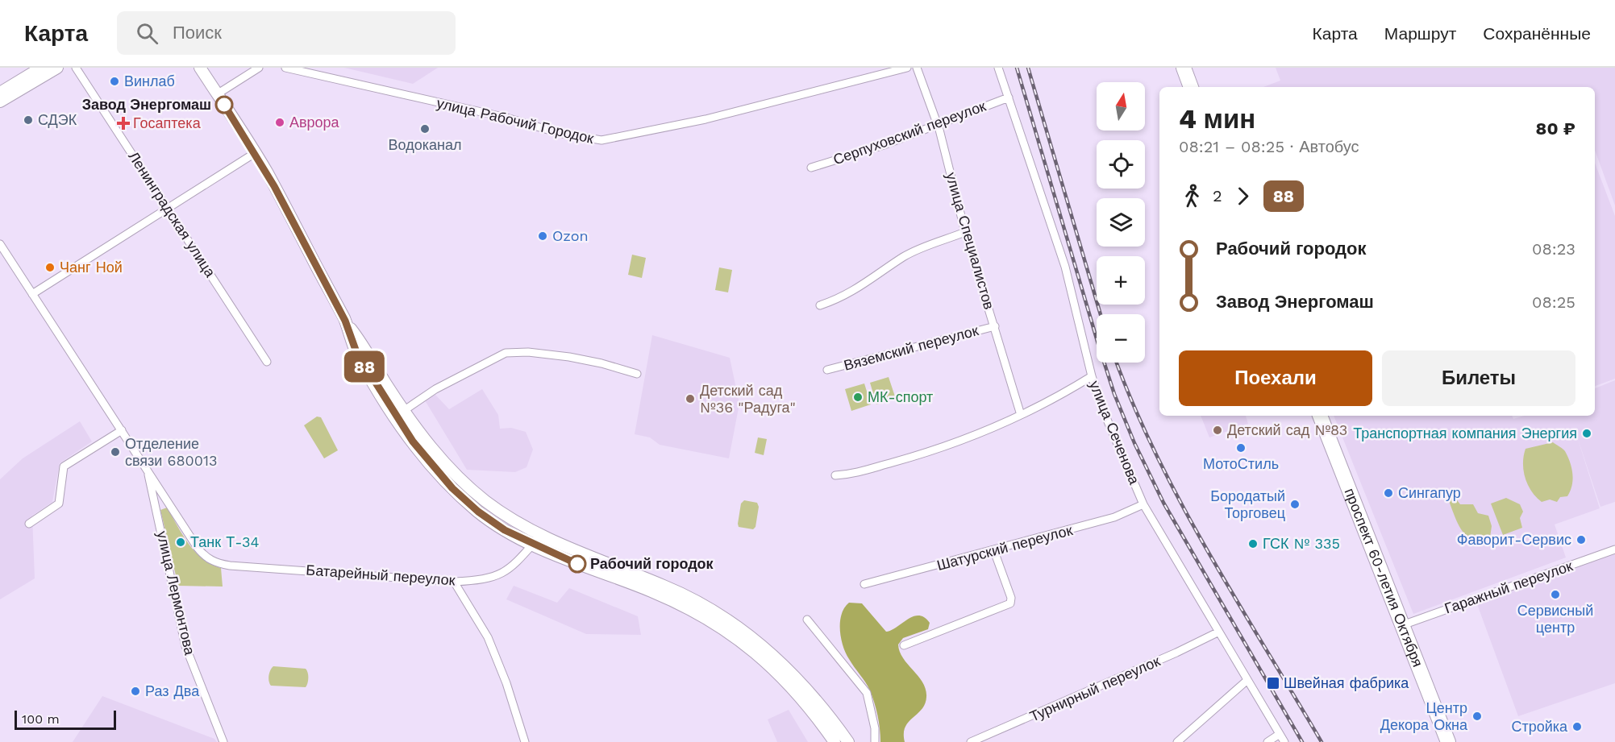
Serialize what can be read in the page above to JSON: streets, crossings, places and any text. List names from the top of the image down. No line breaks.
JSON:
{"streets":{"highway":["проспект 60-летия Октября"],"street":["улица Рабочий Городок","Серпуховский переулок","Ленинградская улица","улица Специалистов","Вяземский переулок","улица Сеченова","Шатурский переулок","Батарейный переулок","Гаражный переулок","улица Лермонтова","Турнирный переулок"]},"crossings":[["Серпуховский переулок","улица Специалистов"],["Серпуховский переулок","улица Сеченова"],["улица Специалистов","Вяземский переулок"],["улица Сеченова","Шатурский переулок"],["улица Сеченова","Турнирный переулок"],["Батарейный переулок","улица Лермонтова"],["проспект 60-летия Октября","Гаражный переулок"]],"places":{"other":["Винлаб","Завод Энергомаш","СДЭК","Аврора","Водоканал","Ozon","Чанг Ной","МК-спорт","Детский сад №36 \"Радуга\"","Детский сад №83","Транспортная компания Энергия","МотоСтиль","Отделение связи 680013","Сингапур","Бородатый Торговец","Фаворит-Сервис","Танк Т-34","ГСК № 335","Рабочий городок","Сервисный центр","Раз Два","Центр Декора Окна","Стройка"],"health":["Госаптека"],"transit":["Швейная фабрика"]},"lines":["bus line 88"],"scale_bar":"100 m","north":"top","page":{"header":"Карта","search":"Поиск","nav":["Карта","Маршрут","Сохранённые"],"on_map":"88","map_buttons":["+","−"],"heading":["4 мин","08:21 – 08:25 · Автобус","80 ₽"],"legs":["2","88"],"list":[{"name":"Рабочий городок","value":"08:23"},{"name":"Завод Энергомаш","value":"08:25"}],"buttons":["Поехали","Билеты"],"scale":"100 m"}}
